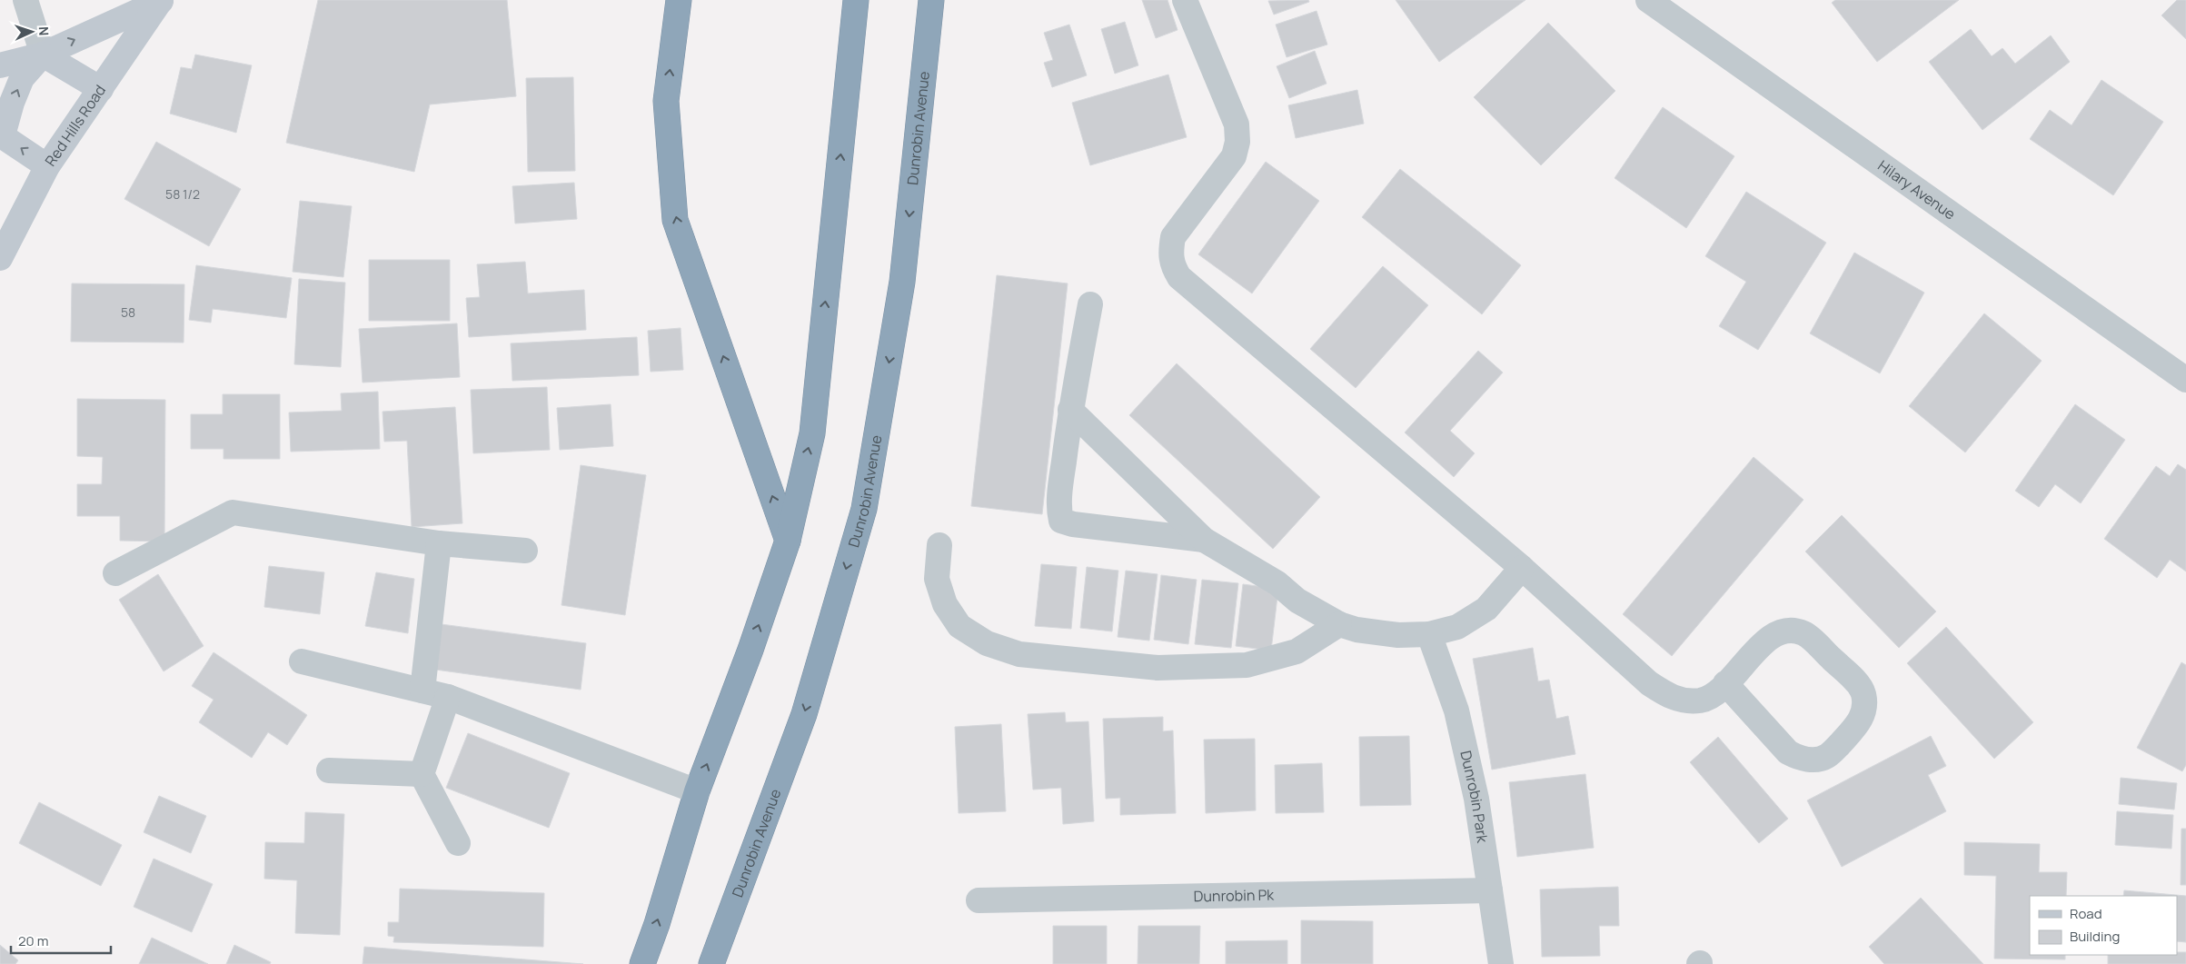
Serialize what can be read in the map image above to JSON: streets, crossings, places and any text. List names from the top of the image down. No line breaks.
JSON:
{"streets":{"highway":["Dunrobin Avenue"],"main road":["Red Hills Road"],"street":["Hilary Avenue","Dunrobin Park","Dunrobin Pk"]},"crossings":[["Dunrobin Park","Dunrobin Pk"]],"house_numbers":["58 1/2","58"],"legend":["Road","Building"],"scale_bar":"20 m","north":"right"}
